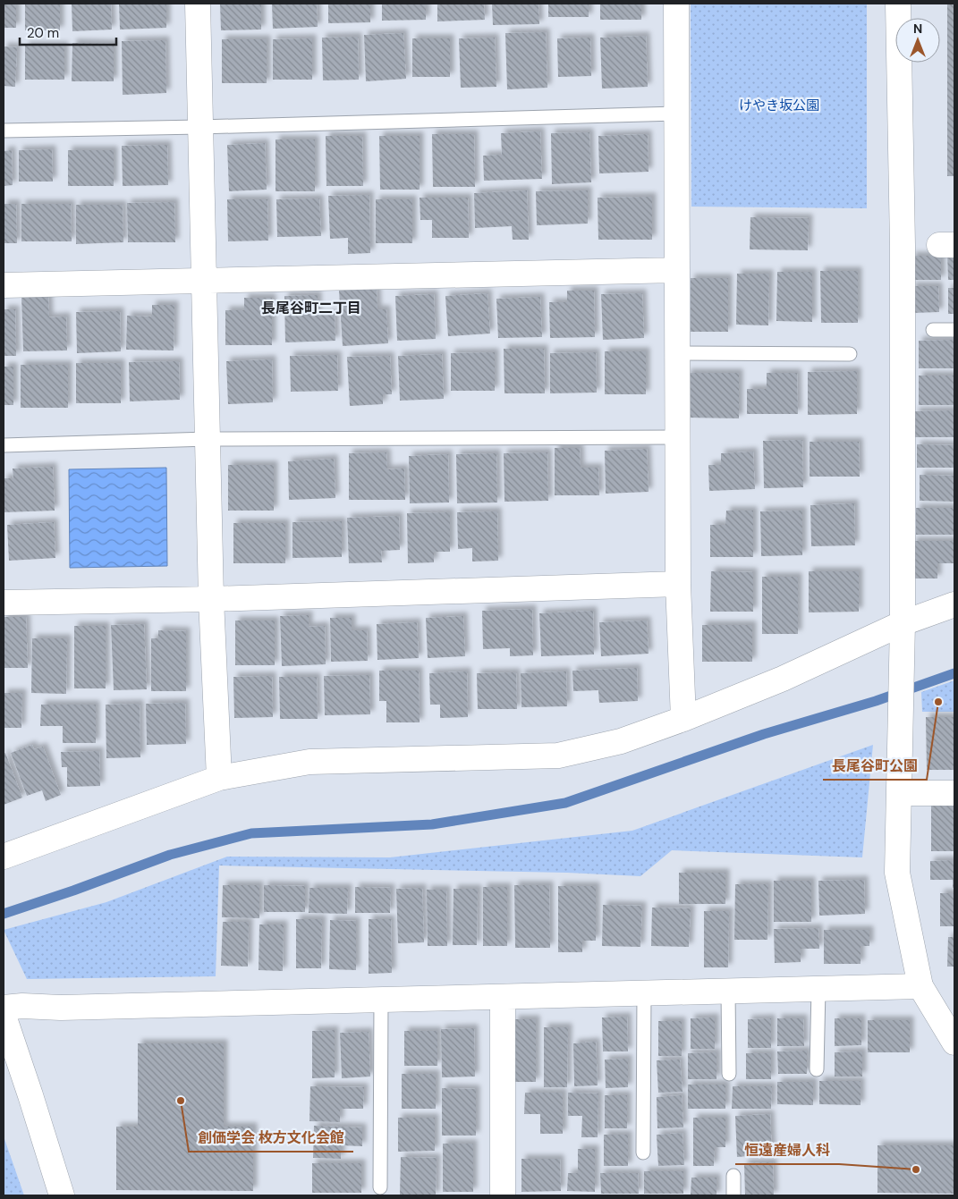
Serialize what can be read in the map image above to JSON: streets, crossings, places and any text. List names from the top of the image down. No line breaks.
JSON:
{"districts":["長尾谷町二丁目"],"parks":["けやき坂公園"],"places":["長尾谷町公園","創価学会 枚方文化会館","恒遠産婦人科"],"scale_bar":"20 m","north":"top"}
